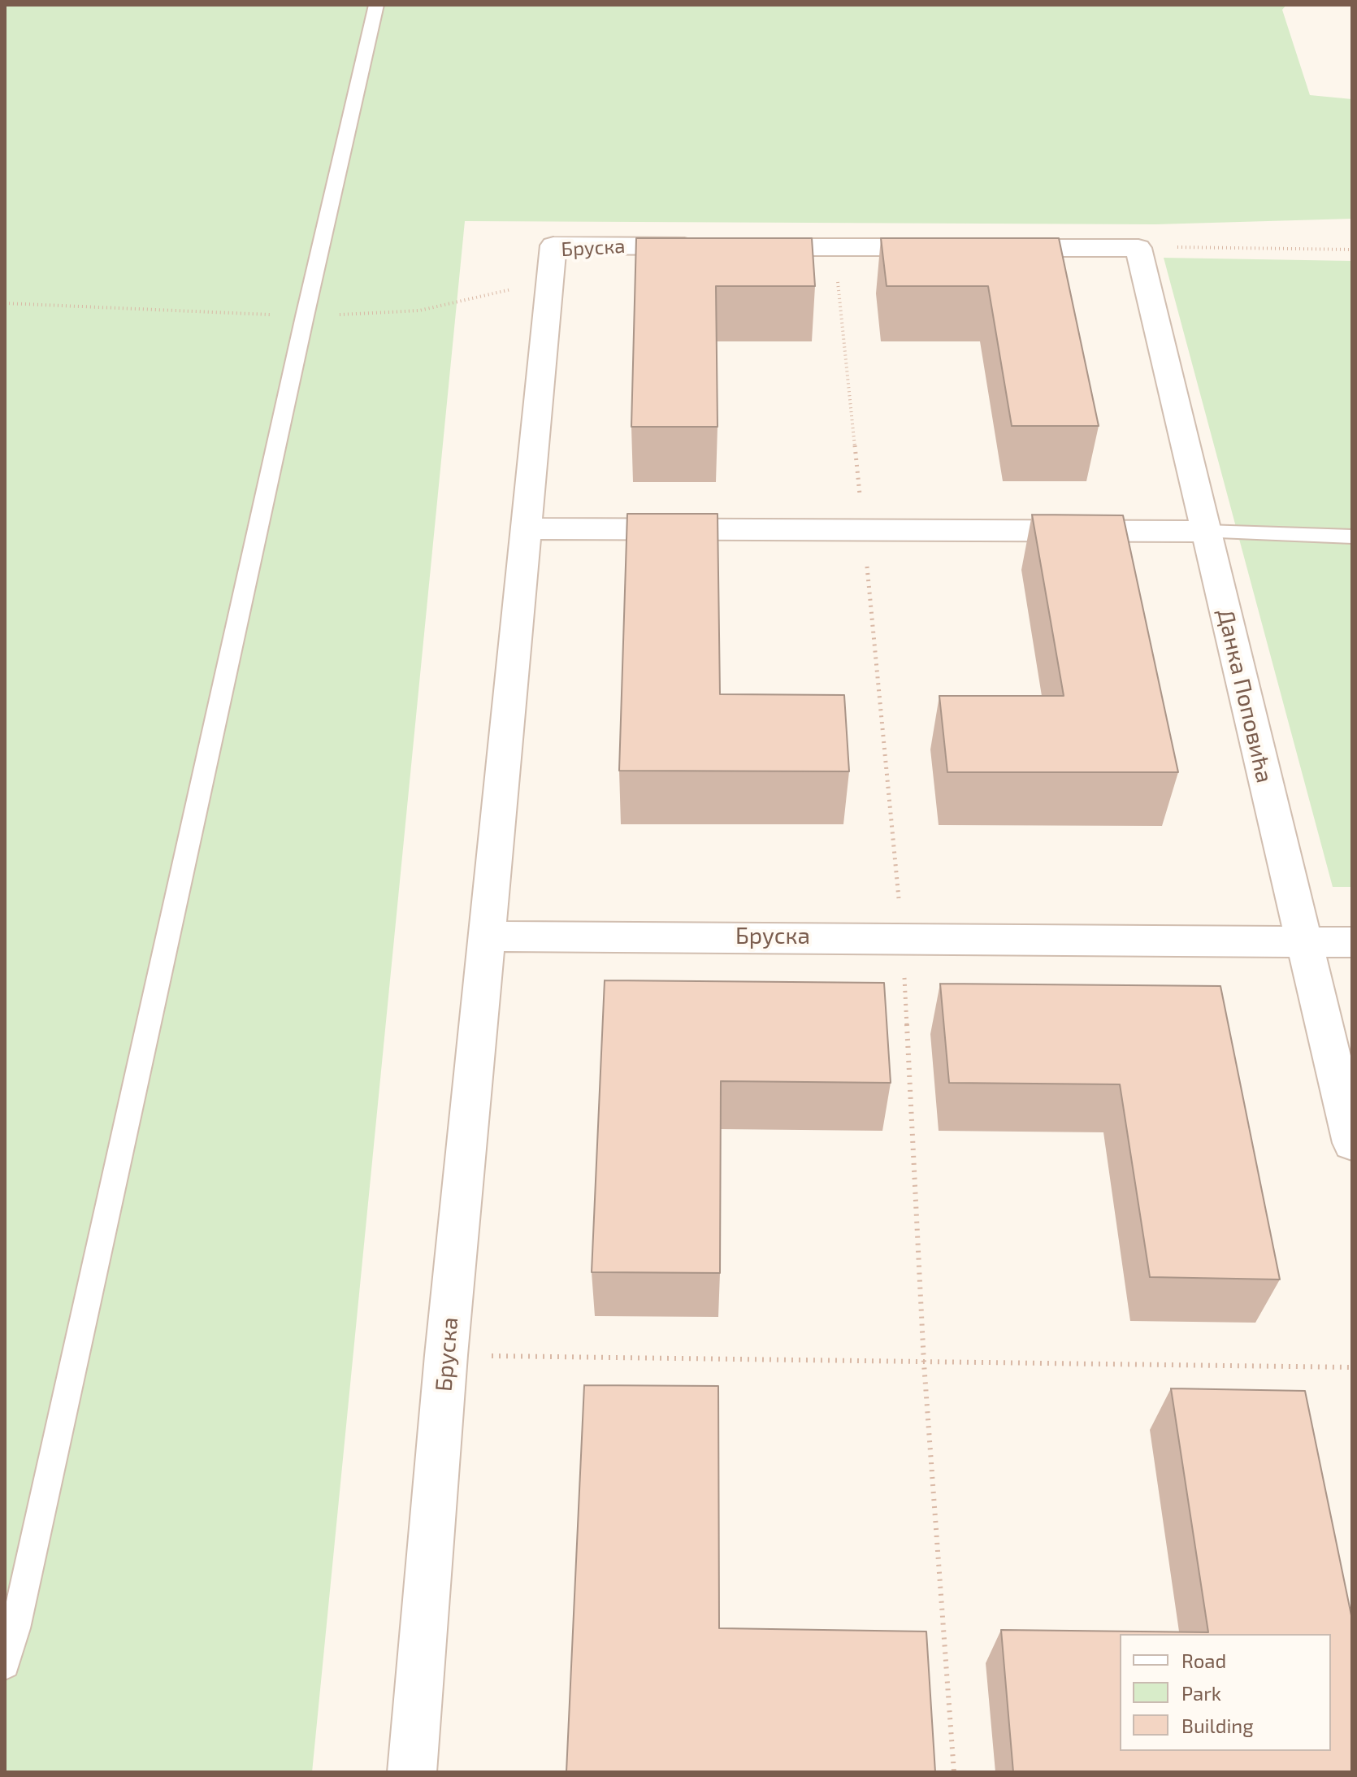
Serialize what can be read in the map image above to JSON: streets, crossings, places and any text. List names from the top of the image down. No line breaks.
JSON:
{"streets":{"street":["Бруска","Данка Поповића"]},"crossings":[["Бруска","Данка Поповића"]],"legend":["Road","Park","Building"]}
